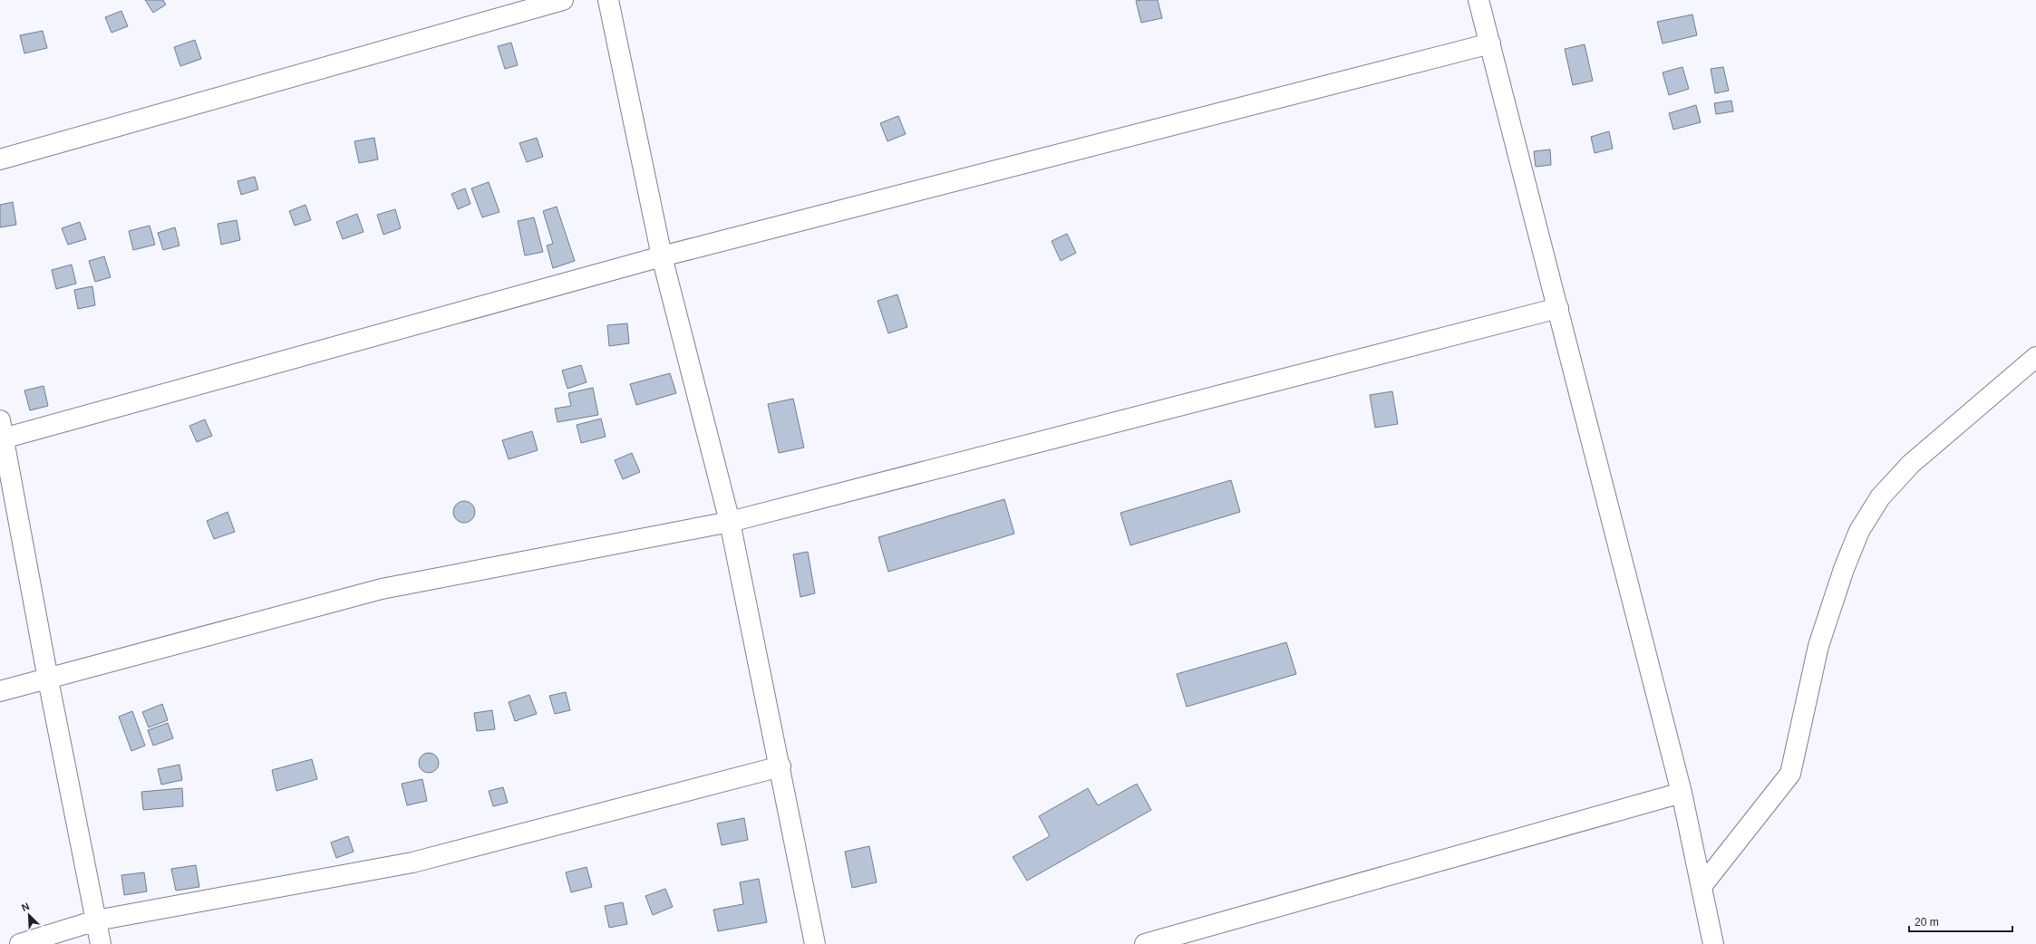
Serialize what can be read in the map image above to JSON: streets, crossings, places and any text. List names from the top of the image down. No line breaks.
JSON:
{"scale_bar":"20 m","north":"top left"}
